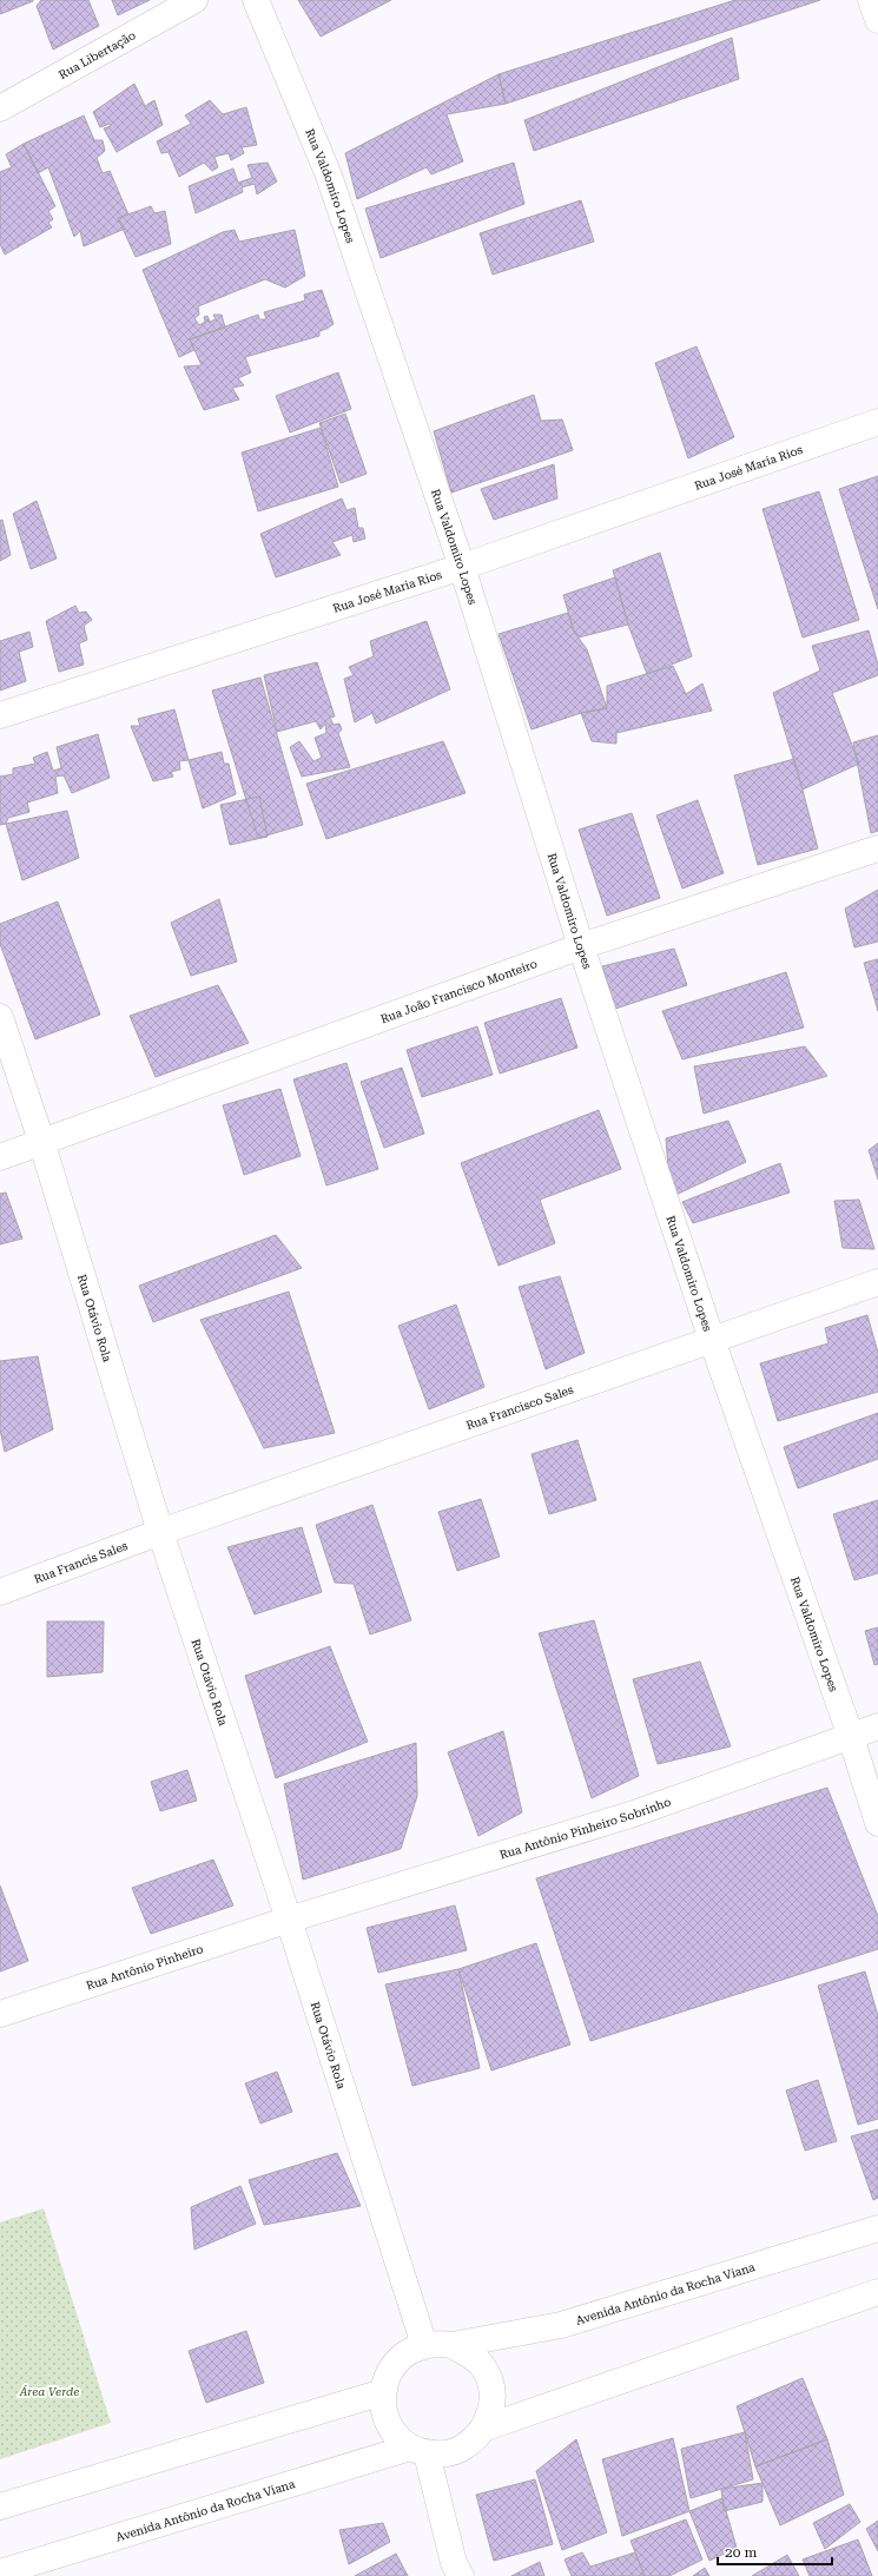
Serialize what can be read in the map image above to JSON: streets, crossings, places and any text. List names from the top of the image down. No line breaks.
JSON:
{"streets":{"street":["Rua Libertação","Rua Valdomiro Lopes","Rua José Maria Rios","Rua João Francisco Monteiro","Rua Otávio Rola","Rua Francisco Sales","Rua Francis Sales","Rua Antônio Pinheiro Sobrinho","Rua Antônio Pinheiro","Avenida Antônio da Rocha Viana"]},"crossings":[["Rua Valdomiro Lopes","Rua José Maria Rios"],["Rua Valdomiro Lopes","Rua João Francisco Monteiro"],["Rua Valdomiro Lopes","Rua Francisco Sales"],["Rua Valdomiro Lopes","Rua Antônio Pinheiro Sobrinho"],["Rua João Francisco Monteiro","Rua Otávio Rola"],["Rua Otávio Rola","Rua Francisco Sales"],["Rua Otávio Rola","Rua Francis Sales"],["Rua Otávio Rola","Rua Antônio Pinheiro Sobrinho"],["Rua Otávio Rola","Rua Antônio Pinheiro"],["Rua Otávio Rola","Avenida Antônio da Rocha Viana"],["Rua Francisco Sales","Rua Francis Sales"],["Rua Antônio Pinheiro Sobrinho","Rua Antônio Pinheiro"]],"parks":["Área Verde"],"scale_bar":"20 m"}
